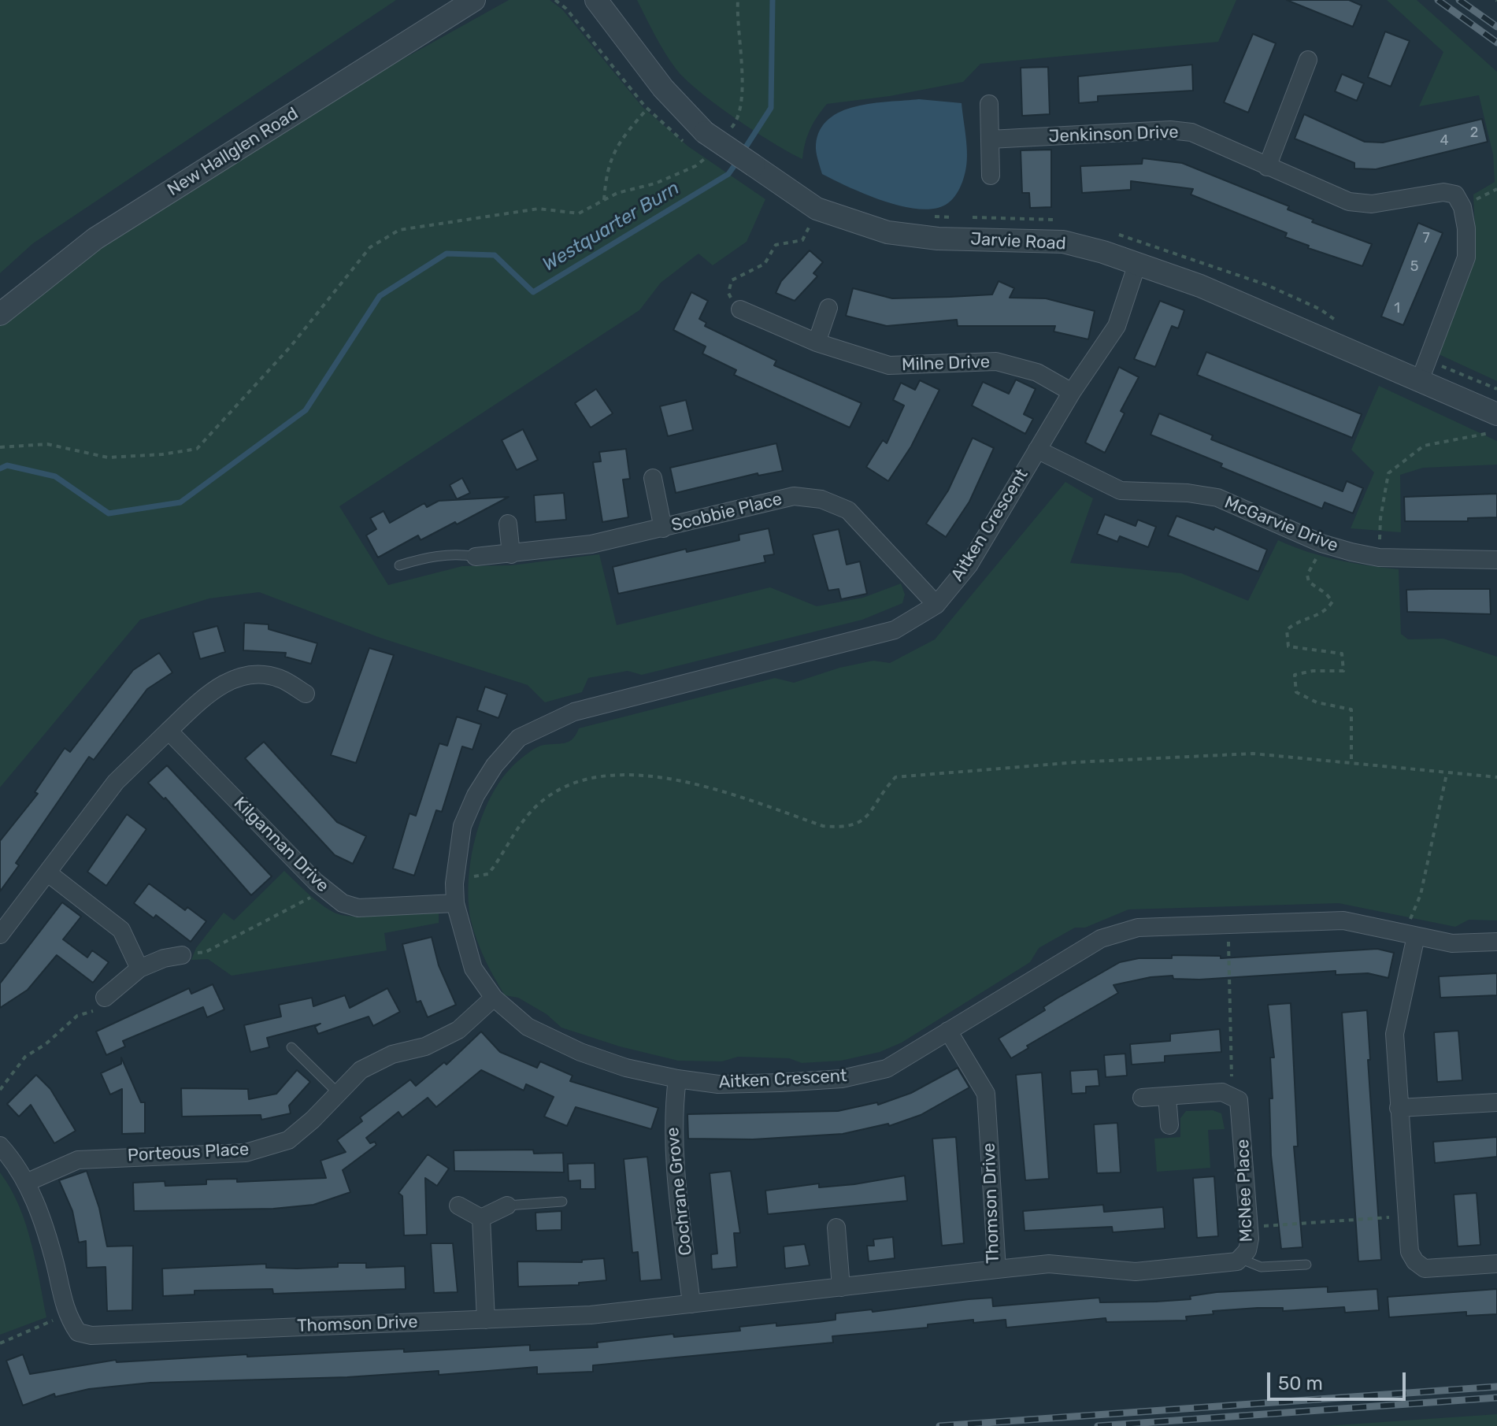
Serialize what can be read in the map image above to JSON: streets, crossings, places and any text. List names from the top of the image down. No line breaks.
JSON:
{"streets":{"street":["Jenkinson Drive","New Hallglen Road","Jarvie Road","Milne Drive","Scobbie Place","McGarvie Drive","Aitken Crescent","Kilgannan Drive","Porteous Place","McNee Place","Cochrane Grove","Thomson Drive"]},"crossings":[["Jarvie Road","Aitken Crescent"],["Milne Drive","Aitken Crescent"],["Scobbie Place","Aitken Crescent"],["McGarvie Drive","Aitken Crescent"],["Aitken Crescent","Kilgannan Drive"],["Aitken Crescent","Porteous Place"],["Aitken Crescent","Cochrane Grove"],["Aitken Crescent","Thomson Drive"],["Porteous Place","Thomson Drive"],["McNee Place","Thomson Drive"],["Cochrane Grove","Thomson Drive"]],"water":["Westquarter Burn"],"house_numbers":["2","4","7","5","1"],"scale_bar":"50 m"}
